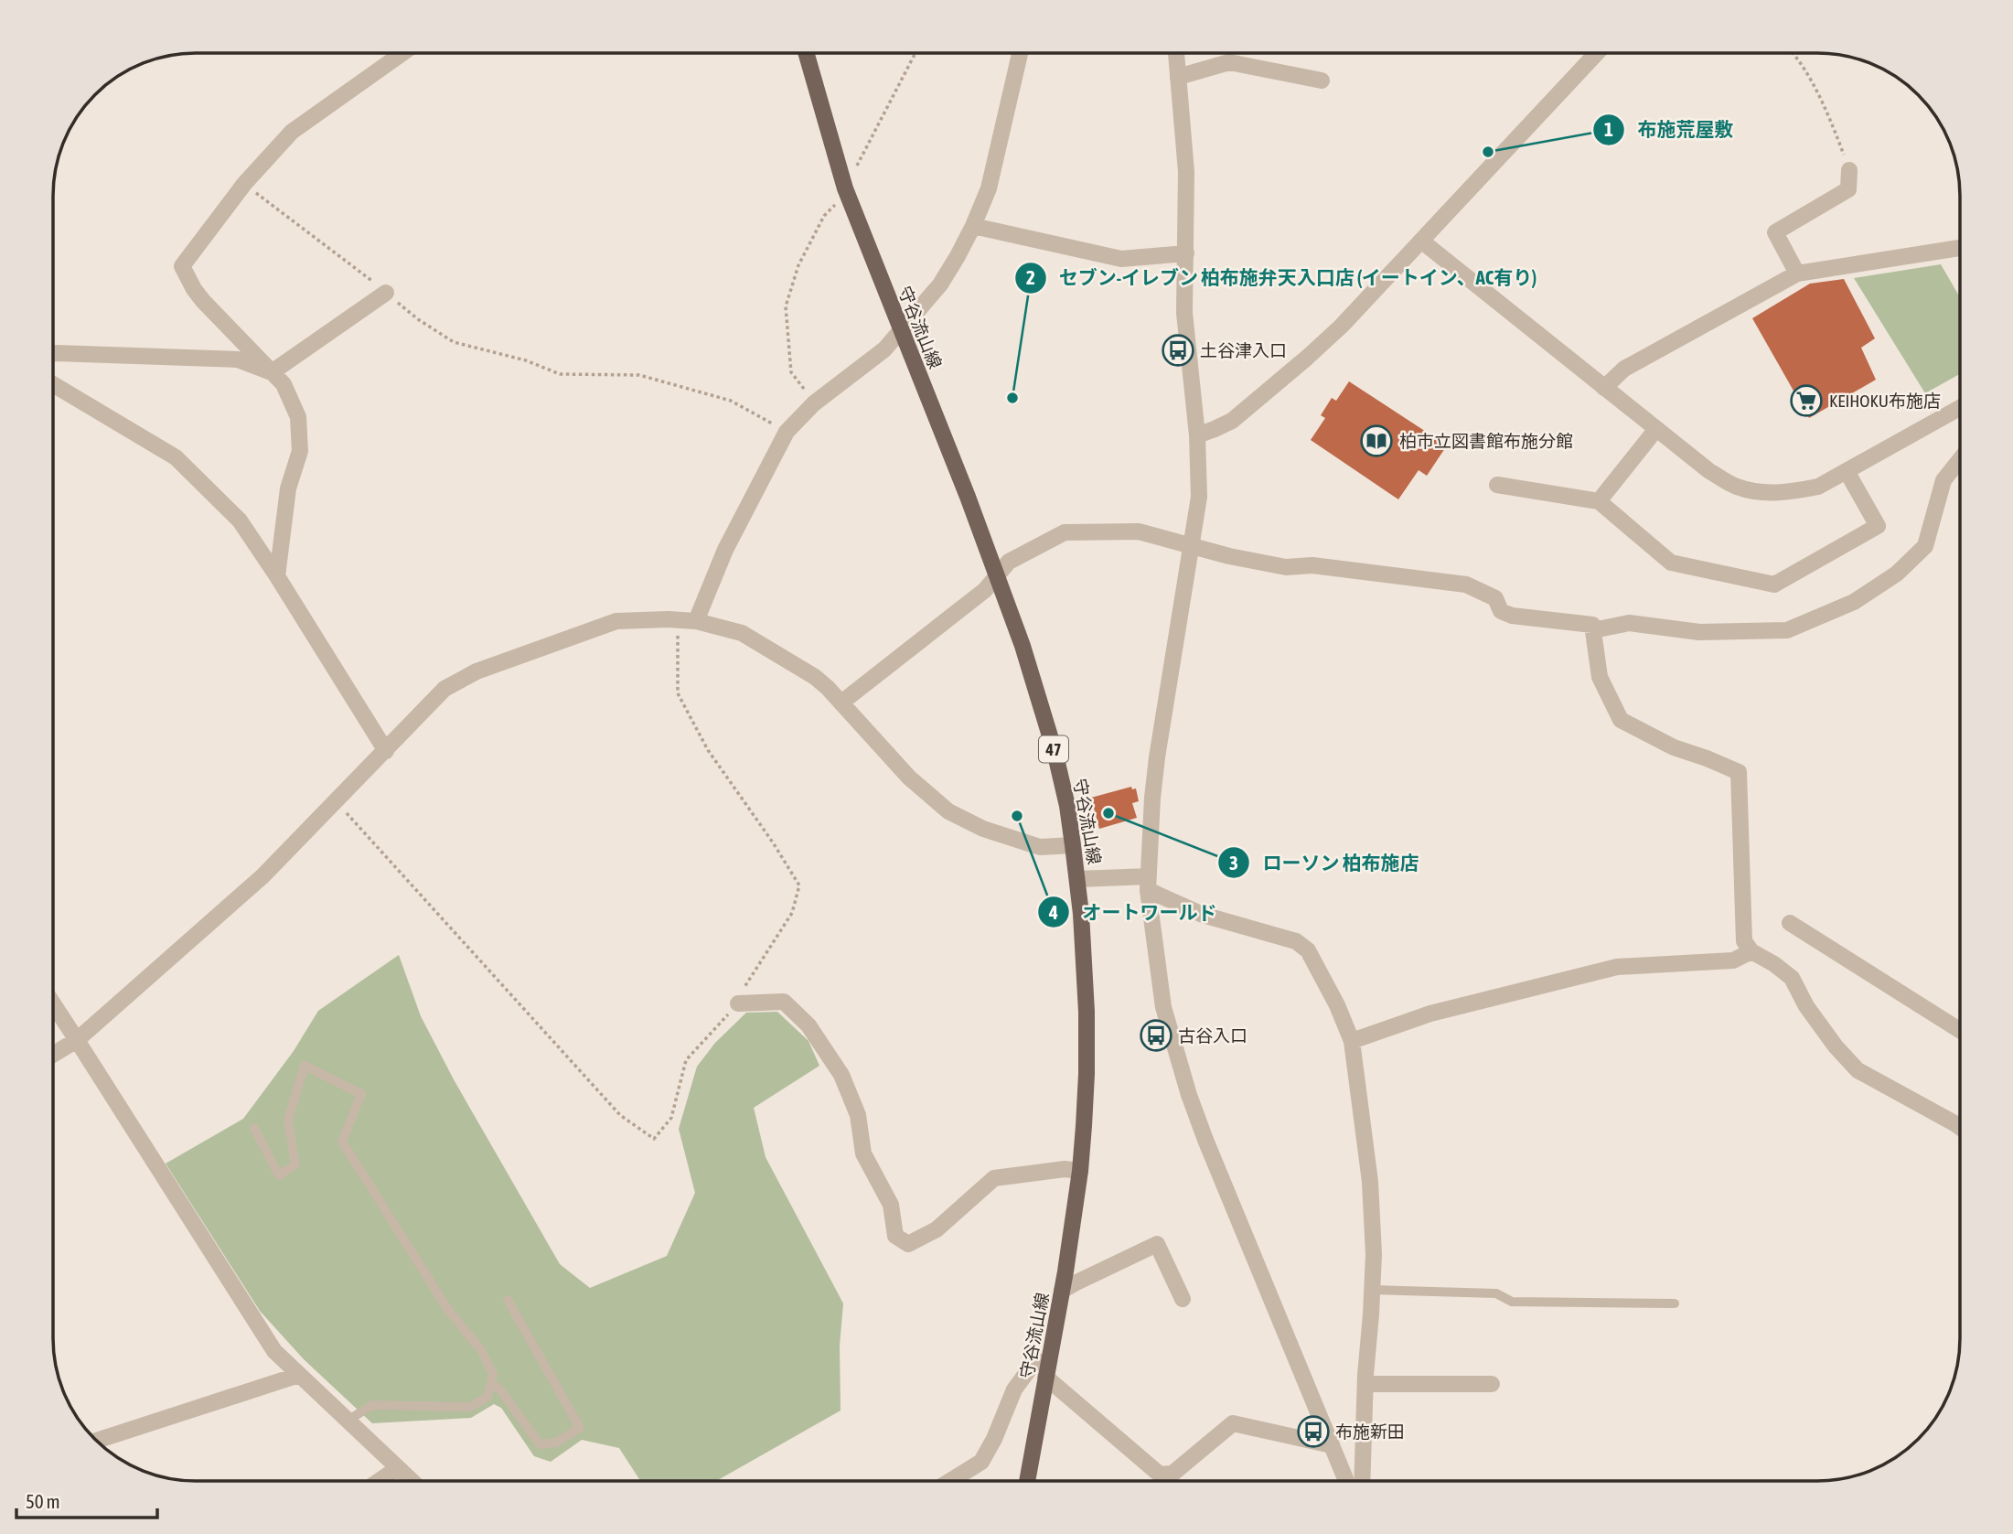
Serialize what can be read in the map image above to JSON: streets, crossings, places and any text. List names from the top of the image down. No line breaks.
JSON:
{"streets":{"main road":["守谷流山線","47"]},"places":{"other":["布施荒屋敷","セブン-イレブン 柏布施弁天入口店 (イートイン、AC有り)","ローソン 柏布施店","オートワールド"],"bus stop":["土谷津入口","古谷入口","布施新田"],"supermarket":["KEIHOKU布施店"],"library":["柏市立図書館布施分館"]},"scale_bar":"50 m"}
